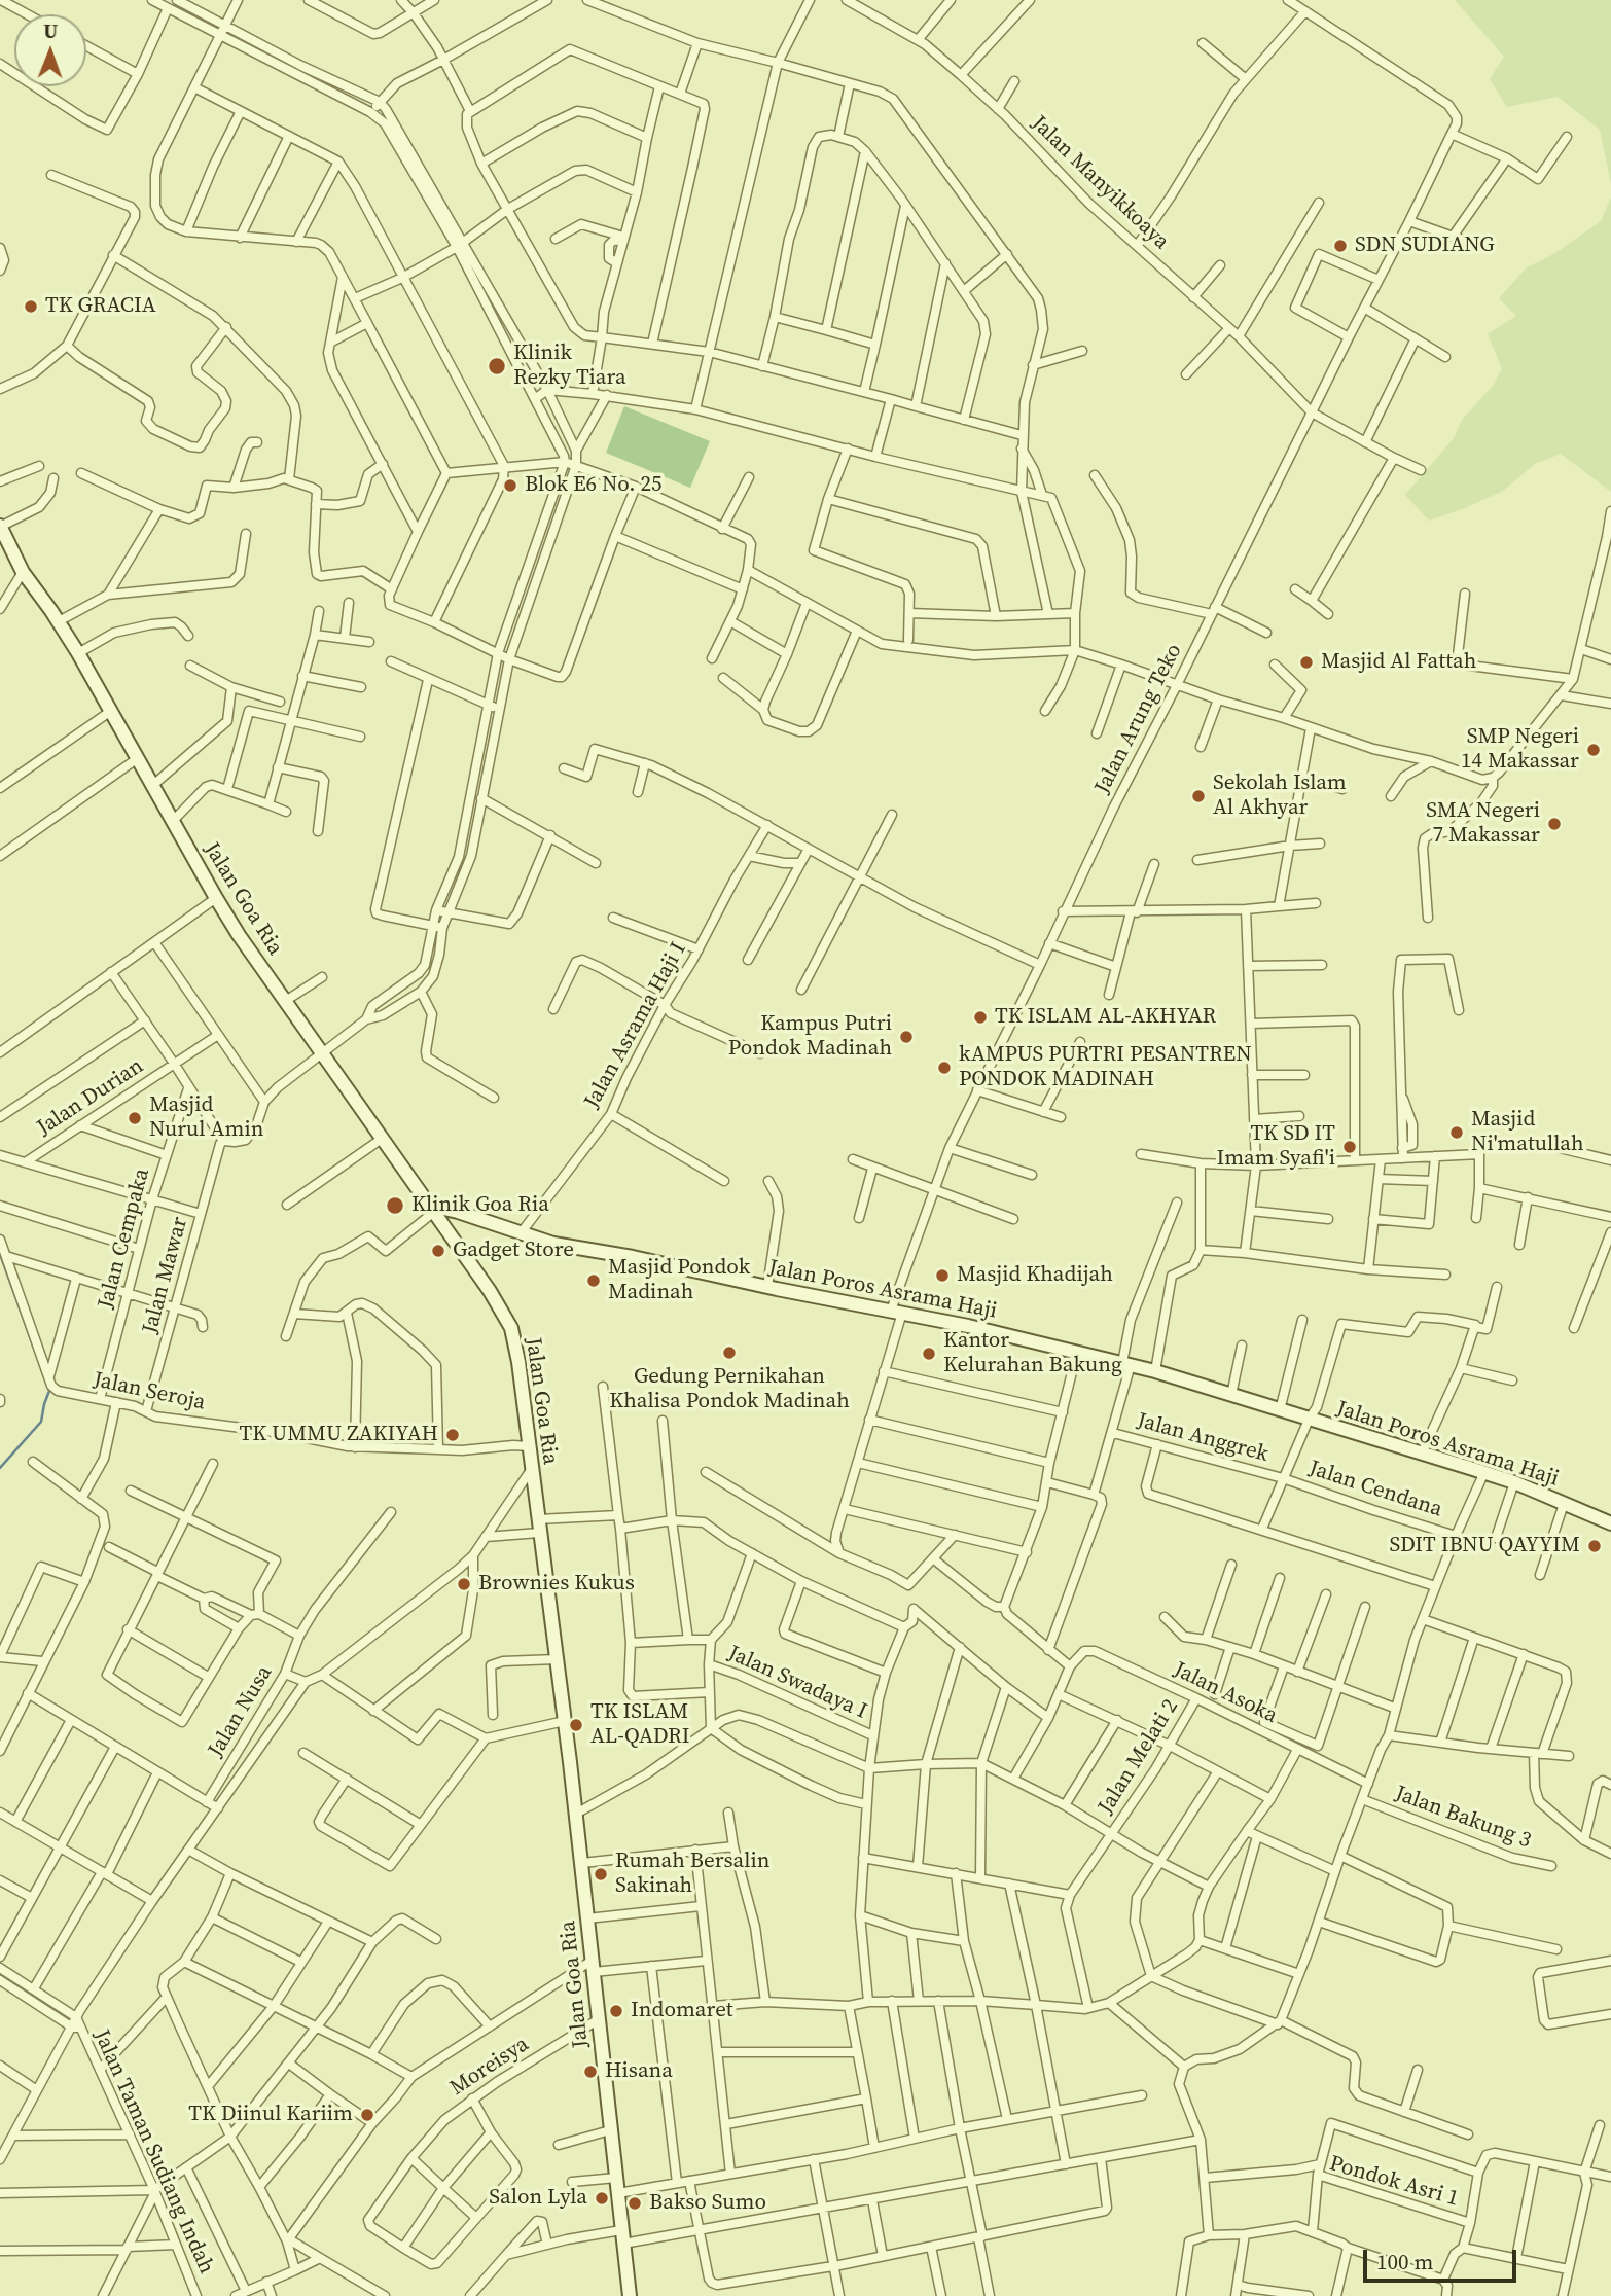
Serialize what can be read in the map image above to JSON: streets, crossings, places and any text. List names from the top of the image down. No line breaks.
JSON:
{"streets":{"main road":["Jalan Goa Ria","Jalan Poros Asrama Haji"],"street":["Jalan Manyikkoaya","Jalan Arung Teko","Jalan Asrama Haji I","Jalan Durian","Jalan Cempaka","Jalan Mawar","Jalan Seroja","Jalan Anggrek","Jalan Cendana","Jalan Swadaya I","Jalan Asoka","Jalan Nusa","Jalan Melati 2","Jalan Bakung 3","Moreisya","Jalan Taman Sudiang Indah","Pondok Asri 1"]},"crossings":[["Jalan Manyikkoaya","Jalan Arung Teko"],["Jalan Arung Teko","Jalan Poros Asrama Haji"],["Jalan Goa Ria","Jalan Poros Asrama Haji"],["Jalan Goa Ria","Jalan Seroja"],["Jalan Goa Ria","Moreisya"],["Jalan Asrama Haji I","Jalan Poros Asrama Haji"],["Jalan Cempaka","Jalan Seroja"],["Jalan Mawar","Jalan Seroja"],["Jalan Anggrek","Jalan Cendana"],["Jalan Asoka","Jalan Melati 2"]],"places":["SDN SUDIANG","TK GRACIA","Klinik Rezky Tiara","Blok E6 No. 25","Masjid Al Fattah","SMP Negeri 14 Makassar","Sekolah Islam Al Akhyar","SMA Negeri 7 Makassar","TK ISLAM AL-AKHYAR","Kampus Putri Pondok Madinah","kAMPUS PURTRI PESANTREN PONDOK MADINAH","Masjid Nurul Amin","Masjid Ni'matullah","TK SD IT Imam Syafi'i","Klinik Goa Ria","Gadget Store","Masjid Khadijah","Masjid Pondok Madinah","Gedung Pernikahan Khalisa Pondok Madinah","Kantor Kelurahan Bakung","TK UMMU ZAKIYAH","SDIT IBNU QAYYIM","Brownies Kukus","TK ISLAM AL-QADRI","Rumah Bersalin Sakinah","Indomaret","Hisana","TK Diinul Kariim","Salon Lyla","Bakso Sumo"],"scale_bar":"100 m","north":"top"}
